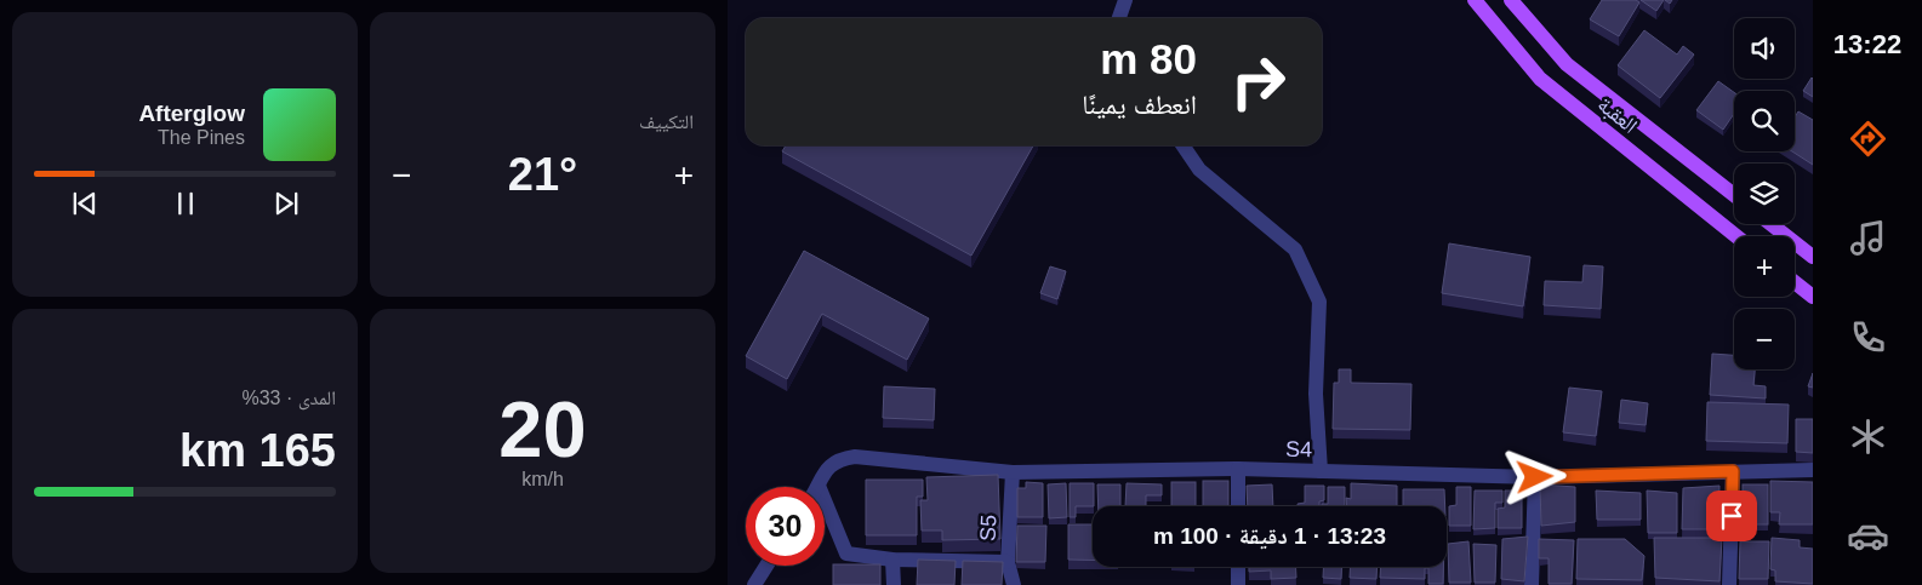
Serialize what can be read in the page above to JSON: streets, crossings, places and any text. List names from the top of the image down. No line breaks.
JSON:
{"streets":{"main road":["العقبة"],"street":["S4","S5"]},"crossings":[["S4","S5"]],"page":{"tabs":"13:22","tile":["التكييف",["20","km/h"],["المدى · 33%","165 km"]],"map_buttons":["+","−"],"turn":["80 m","انعطف يمينًا"],"song":["Afterglow","The Pines"],"heat":["−","21°","+"],"limit":"30","trip":"13:23 · 1 دقيقة · 100 m"}}
